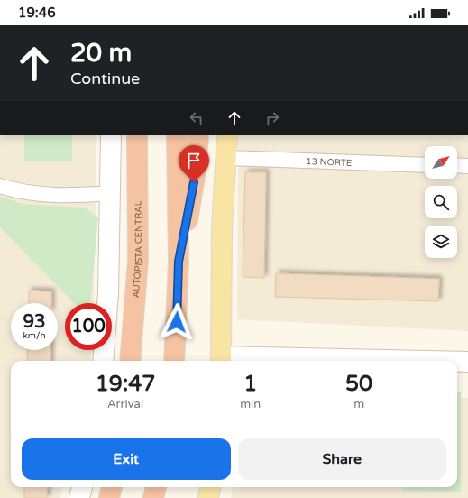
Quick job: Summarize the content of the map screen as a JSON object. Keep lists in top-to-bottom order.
{
  "streets": {
    "highway": ["AUTOPISTA CENTRAL"],
    "street": ["13 NORTE"]
  },
  "north": "top right",
  "page": {
    "status": "19:46",
    "turn": ["20 m", "Continue"],
    "speed": "93 km/h",
    "limit": "100",
    "eta": [
      "19:47",
      "Arrival",
      "1",
      "min",
      "50",
      "m"
    ],
    "buttons": ["Exit", "Share"]
  }
}
